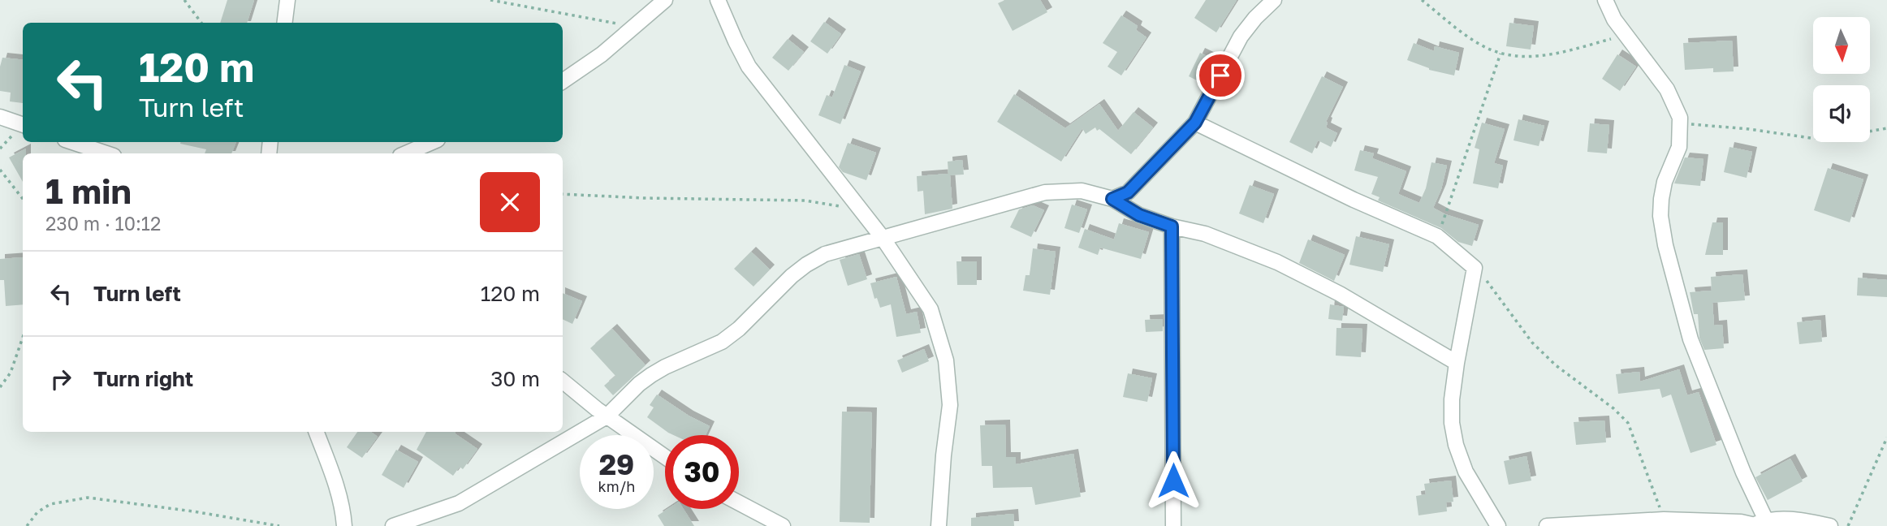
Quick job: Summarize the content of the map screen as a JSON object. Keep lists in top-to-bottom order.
{
  "north": "bottom",
  "page": {
    "turn": ["120 m", "Turn left"],
    "heading": ["1 min", "230 m · 10:12"],
    "list": [
      {
        "name": "Turn left",
        "value": "120 m"
      },
      {
        "name": "Turn right",
        "value": "30 m"
      }
    ],
    "speed": "29 km/h",
    "limit": "30"
  }
}
